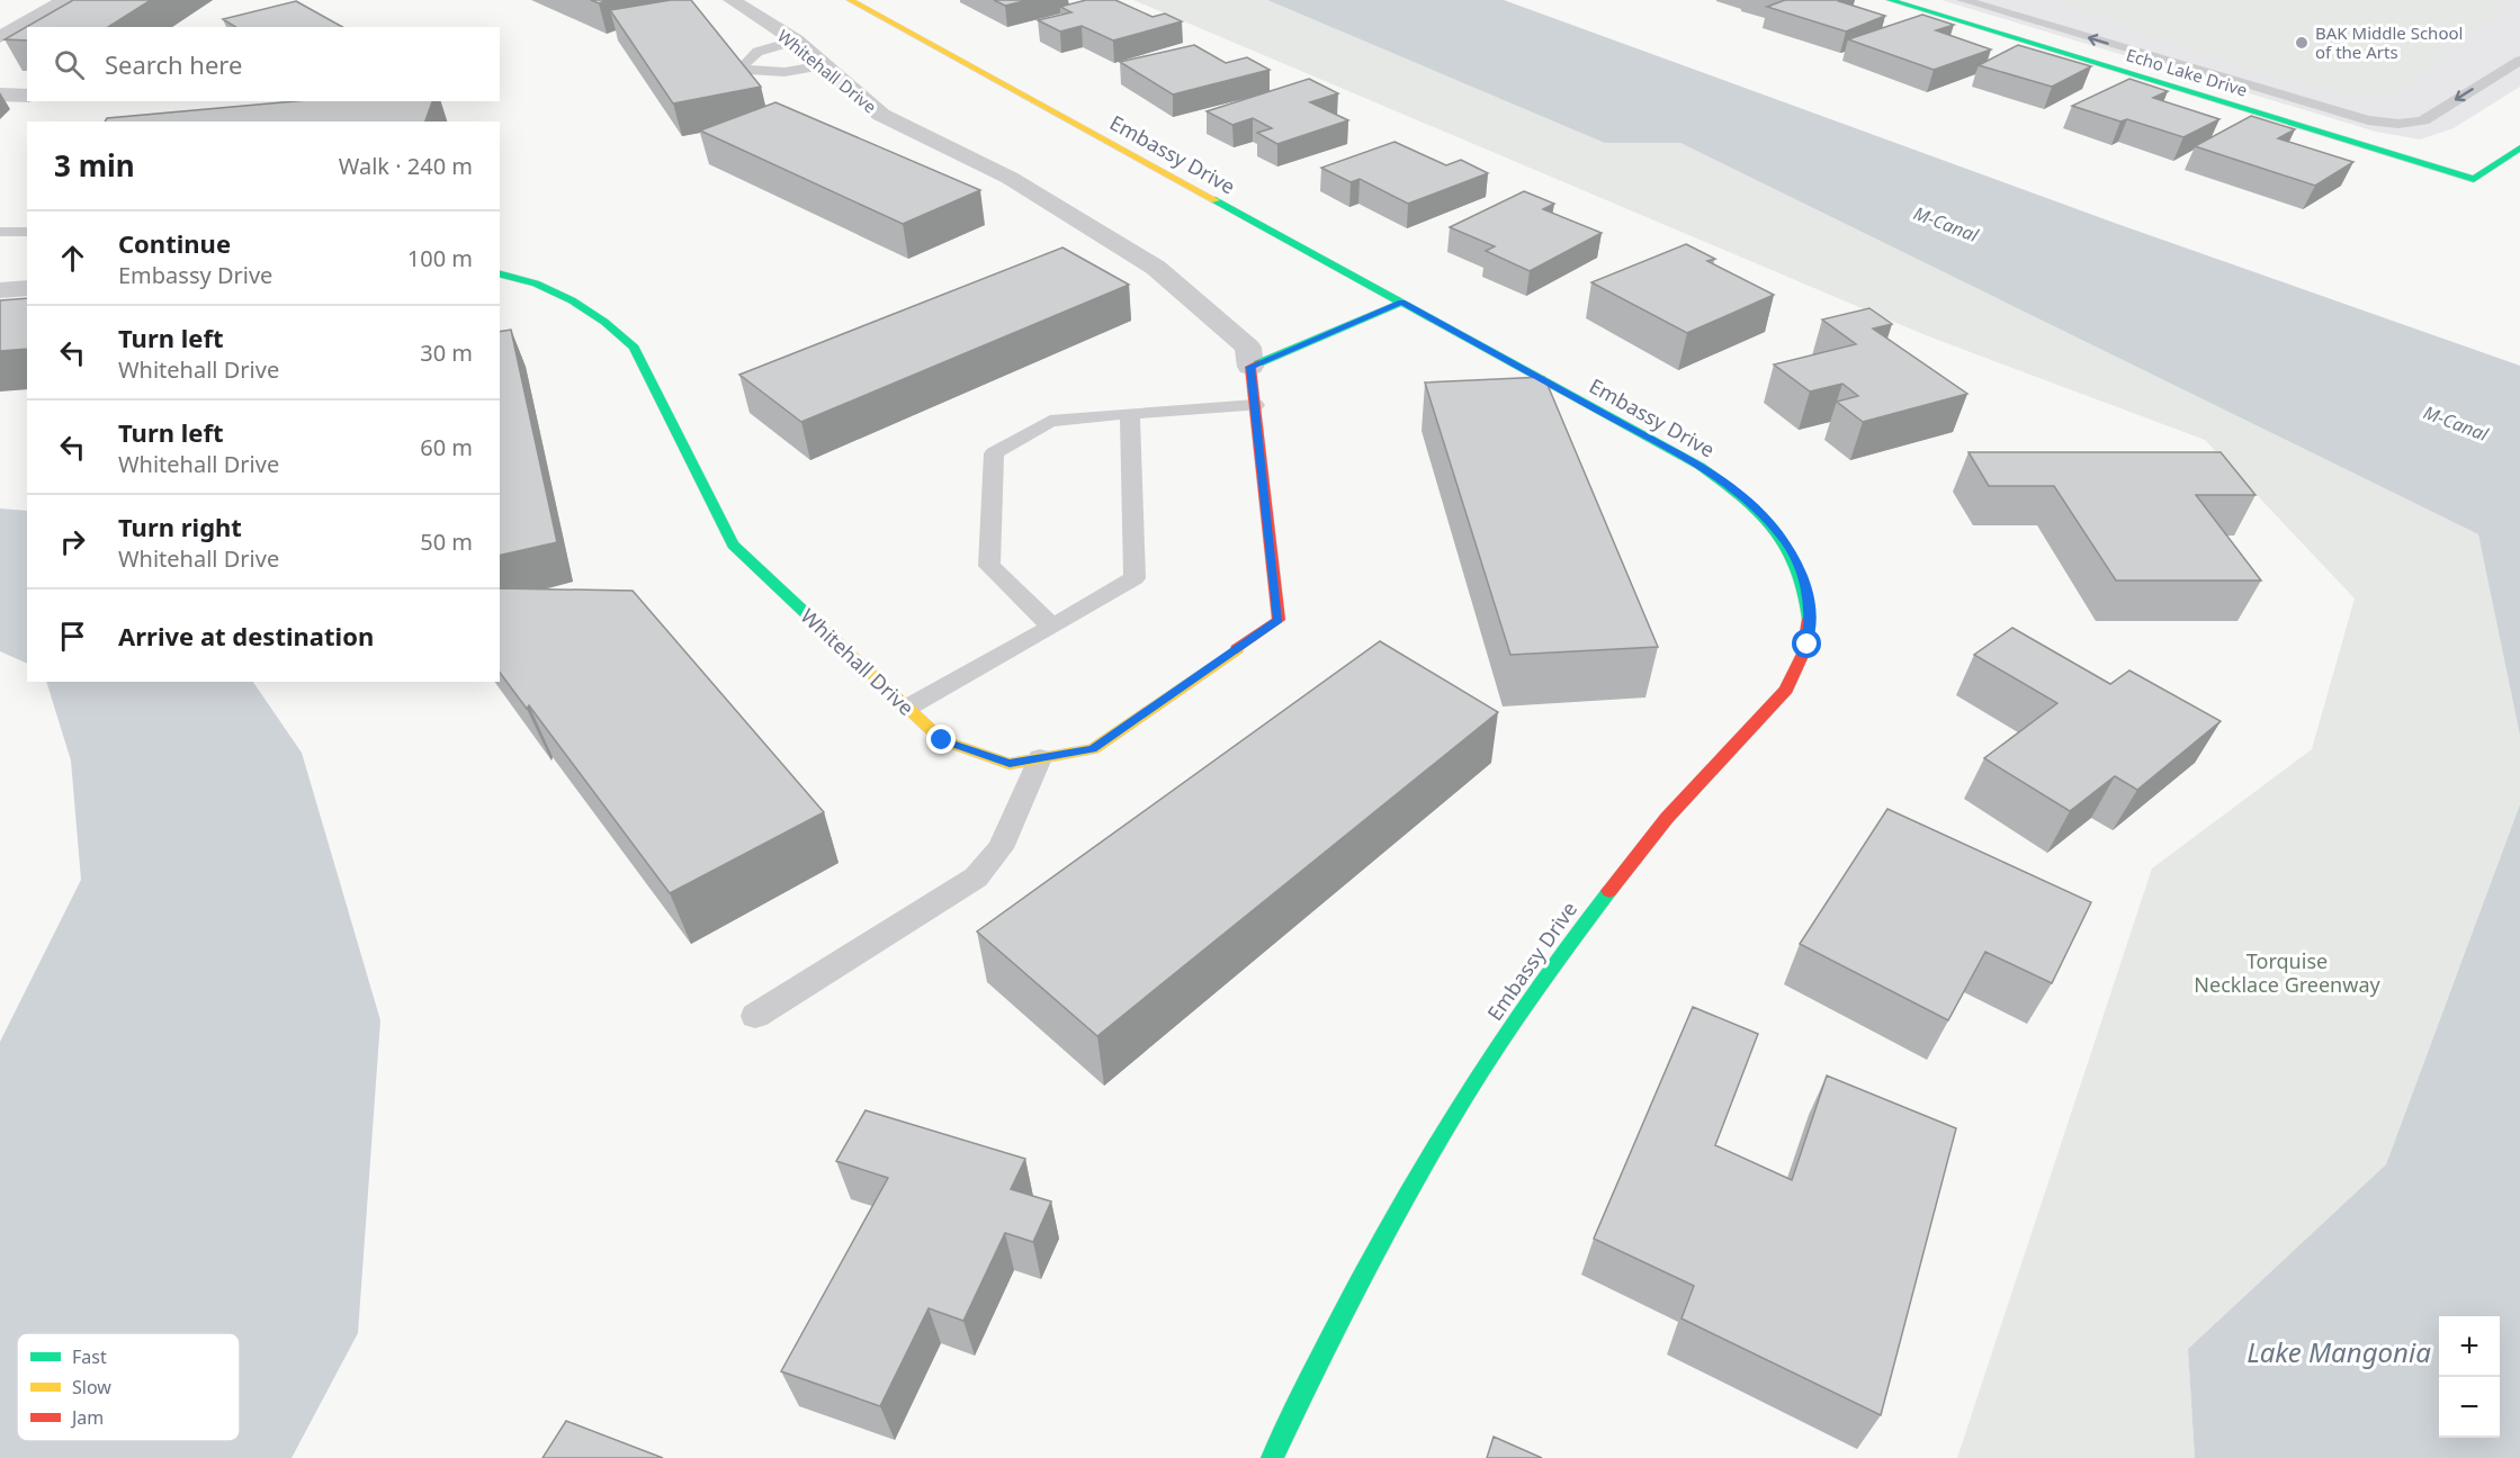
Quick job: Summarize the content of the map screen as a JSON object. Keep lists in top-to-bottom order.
{
  "streets": {
    "street": ["Whitehall Drive", "Echo Lake Drive", "Embassy Drive"]
  },
  "water": ["M-Canal", "Lake Mangonia"],
  "parks": ["Torquise Necklace Greenway"],
  "places": ["BAK Middle School of the Arts"],
  "legend": ["Fast", "Slow", "Jam"],
  "page": {
    "search": "Search here",
    "heading": ["3 min", "Walk · 240 m"],
    "list": [
      ["Continue", "Embassy Drive", "100 m"],
      ["Turn left", "Whitehall Drive", "30 m"],
      ["Turn left", "Whitehall Drive", "60 m"],
      ["Turn right", "Whitehall Drive", "50 m"],
      "Arrive at destination"
    ],
    "map_buttons": ["+", "−"]
  }
}
